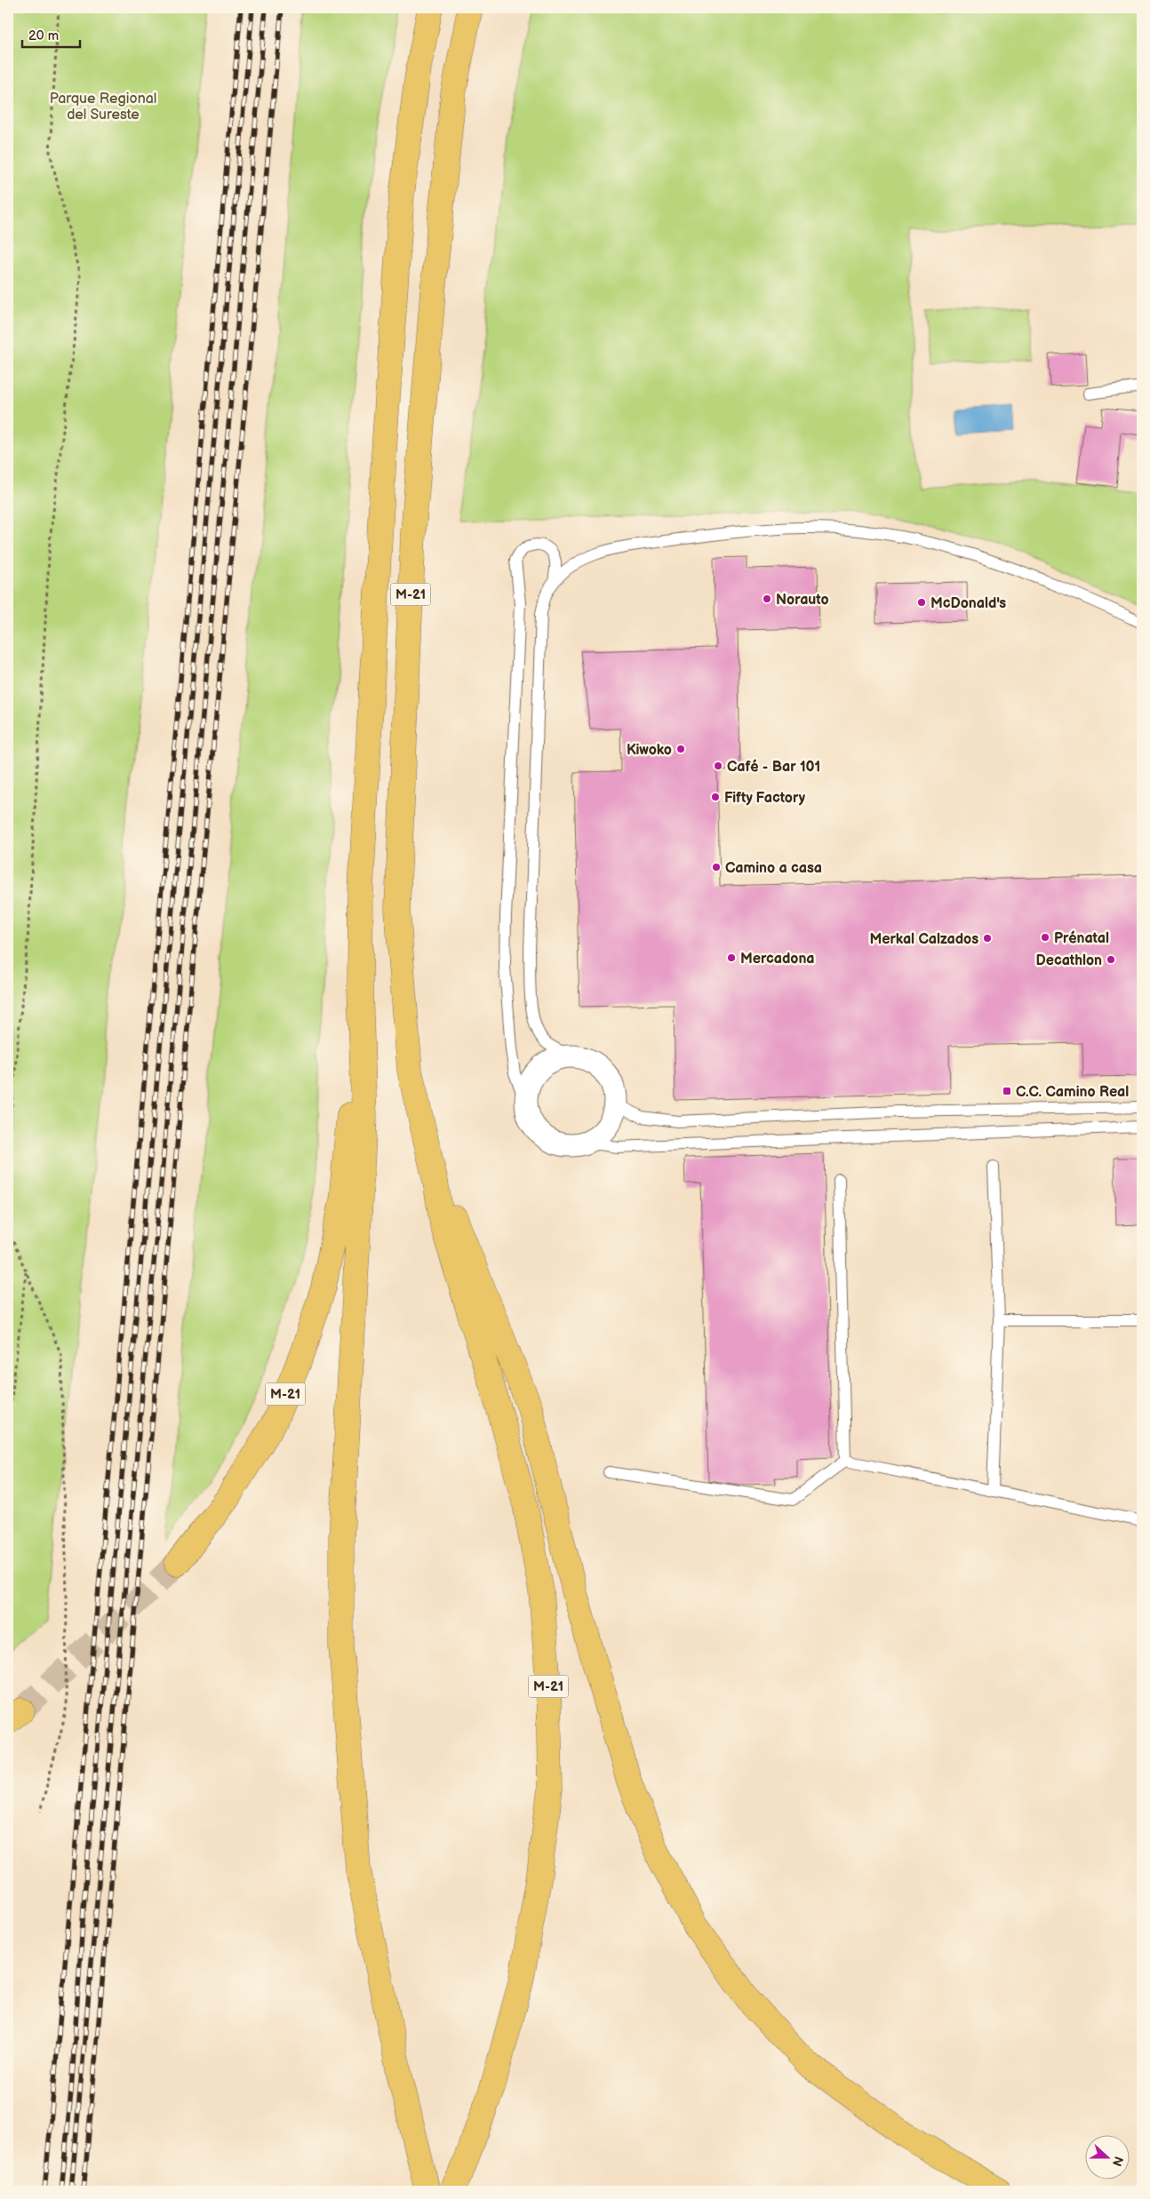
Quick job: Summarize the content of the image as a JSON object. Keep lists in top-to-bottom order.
{
  "streets": {
    "highway": ["M-21"]
  },
  "parks": ["Parque Regional del Sureste"],
  "places": {
    "other": [
      "Norauto",
      "McDonald's",
      "Kiwoko",
      "Café - Bar 101",
      "Fifty Factory",
      "Camino a casa",
      "Prénatal",
      "Merkal Calzados",
      "Mercadona",
      "Decathlon"
    ],
    "transit": ["C.C. Camino Real"]
  },
  "scale_bar": "20 m",
  "north": "right"
}
